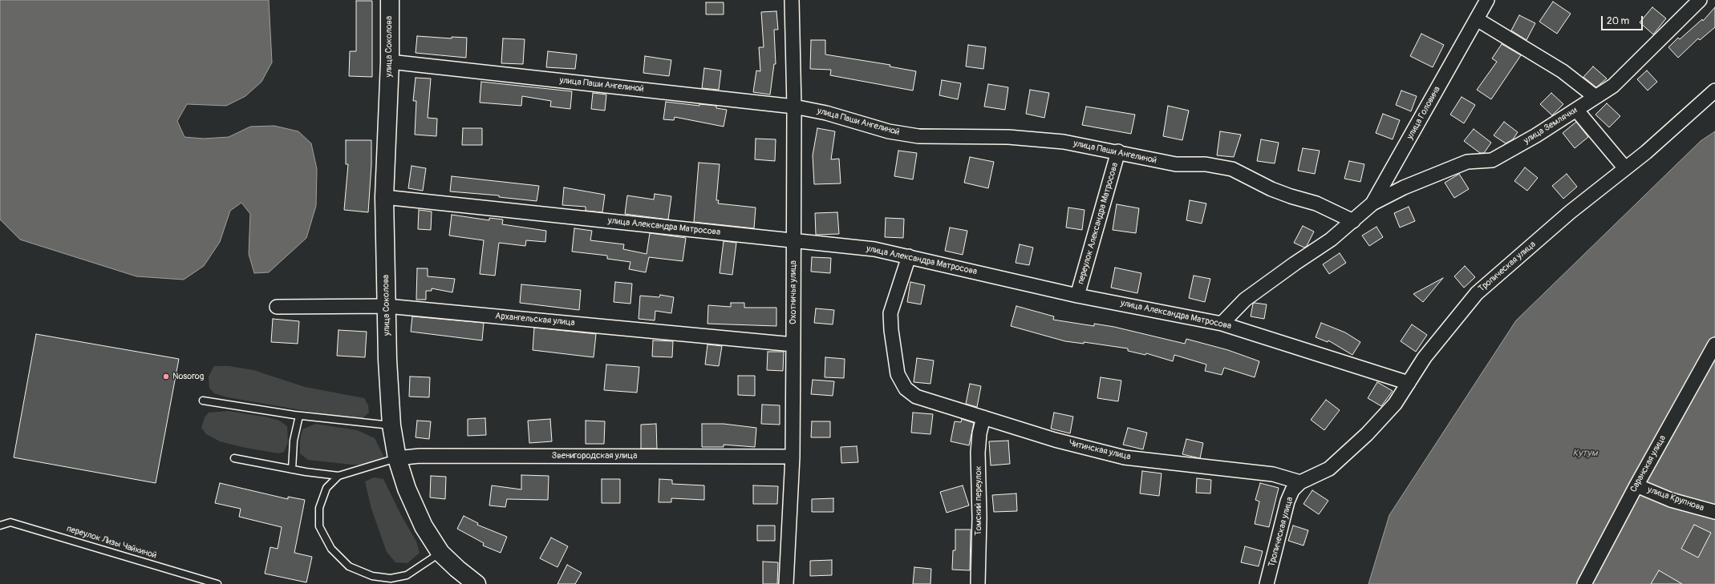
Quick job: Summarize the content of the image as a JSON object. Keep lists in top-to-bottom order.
{
  "streets": {
    "main road": ["улица Соколова"],
    "street": [
      "улица Паши Ангелиной",
      "улица Головина",
      "улица Землячки",
      "переулок Александра Матросова",
      "улица Александра Матросова",
      "Тропическая улица",
      "Охотничья улица",
      "Архангельская улица",
      "Читинская улица",
      "Звенигородская улица",
      "Саранская улица",
      "улица Крупнова",
      "Томский переулок"
    ],
    "lane": ["переулок Лизы Чайкиной"]
  },
  "crossings": [
    ["улица Соколова", "улица Паши Ангелиной"],
    ["улица Соколова", "улица Александра Матросова"],
    ["улица Соколова", "Архангельская улица"],
    ["улица Соколова", "Звенигородская улица"],
    ["улица Паши Ангелиной", "улица Головина"],
    ["улица Паши Ангелиной", "переулок Александра Матросова"],
    ["улица Паши Ангелиной", "Охотничья улица"],
    ["улица Головина", "улица Землячки"],
    ["улица Головина", "улица Александра Матросова"],
    ["переулок Александра Матросова", "улица Александра Матросова"],
    ["улица Александра Матросова", "Тропическая улица"],
    ["улица Александра Матросова", "Охотничья улица"],
    ["улица Александра Матросова", "Читинская улица"],
    ["Тропическая улица", "Читинская улица"],
    ["Охотничья улица", "Архангельская улица"],
    ["Охотничья улица", "Звенигородская улица"],
    ["Читинская улица", "Томский переулок"],
    ["Саранская улица", "улица Крупнова"]
  ],
  "water": ["Кутум"],
  "places": ["Nosorog"],
  "scale_bar": "20 m"
}
